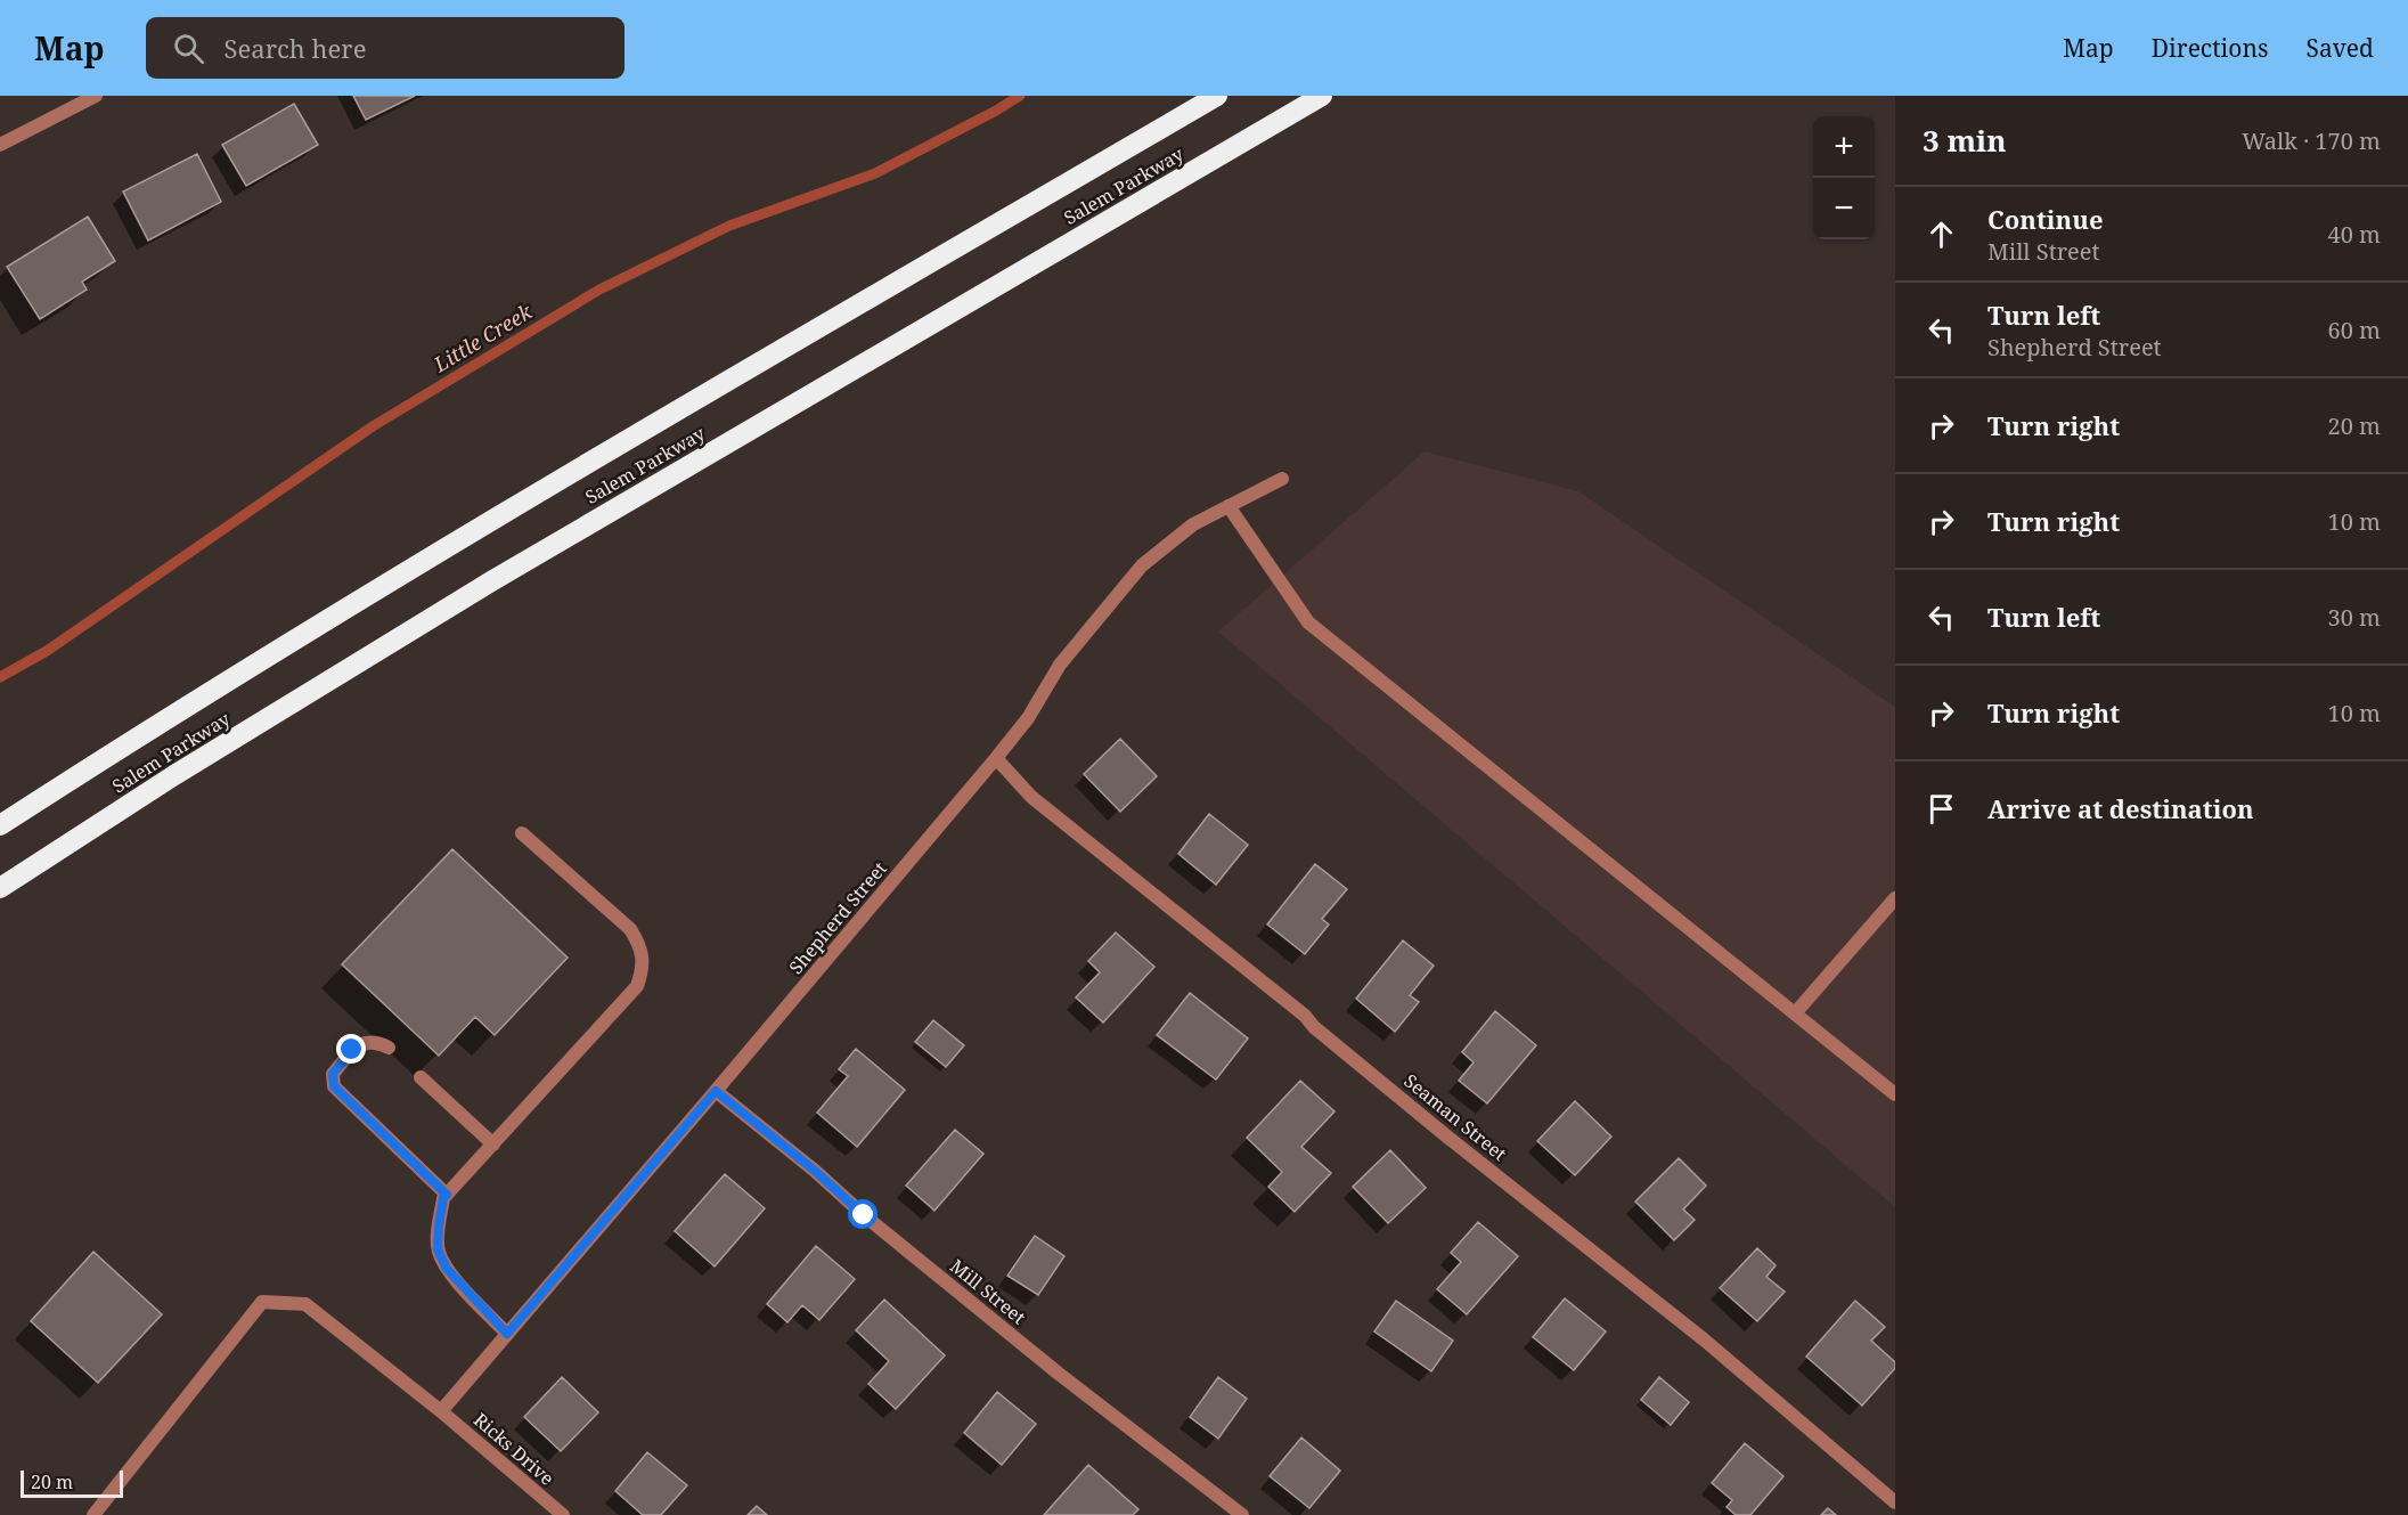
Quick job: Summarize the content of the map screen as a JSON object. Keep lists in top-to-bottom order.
{
  "streets": {
    "highway": ["Salem Parkway"],
    "street": [
      "Shepherd Street",
      "Seaman Street",
      "Mill Street",
      "Ricks Drive"
    ]
  },
  "crossings": [
    ["Shepherd Street", "Seaman Street"],
    ["Shepherd Street", "Mill Street"],
    ["Shepherd Street", "Ricks Drive"]
  ],
  "water": ["Little Creek"],
  "scale_bar": "20 m",
  "page": {
    "header": "Map",
    "search": "Search here",
    "nav": ["Map", "Directions", "Saved"],
    "heading": ["3 min", "Walk · 170 m"],
    "map_buttons": ["+", "−"],
    "list": [
      ["Continue", "Mill Street", "40 m"],
      ["Turn left", "Shepherd Street", "60 m"],
      ["Turn right", "20 m"],
      ["Turn right", "10 m"],
      ["Turn left", "30 m"],
      ["Turn right", "10 m"],
      "Arrive at destination"
    ],
    "scale": "20 m"
  }
}
